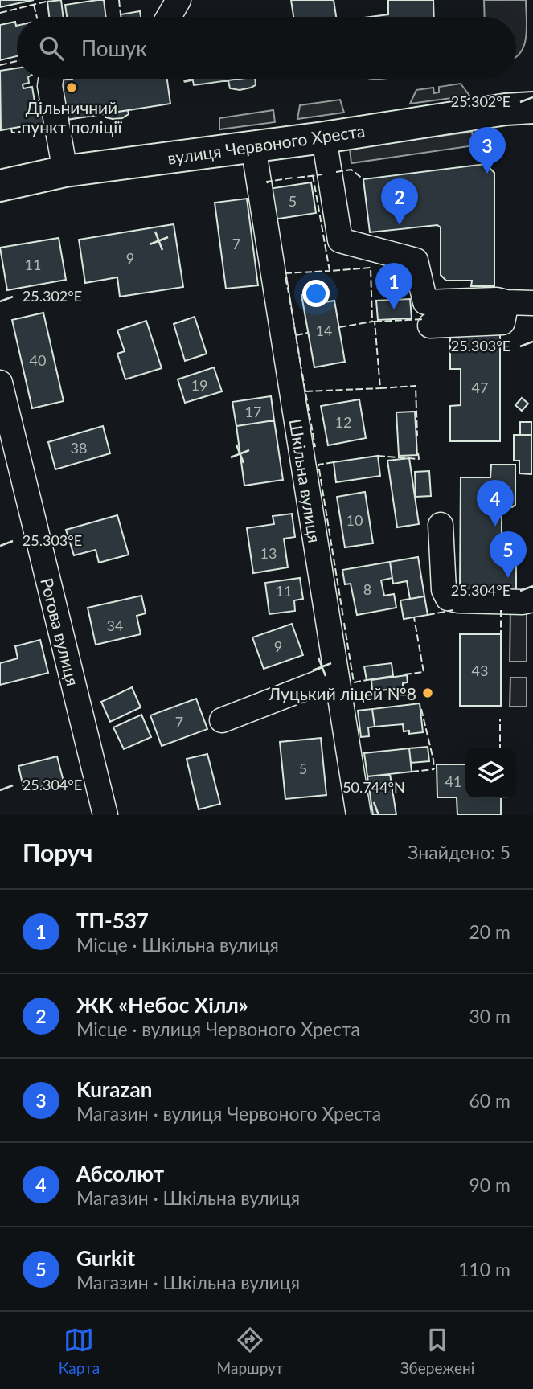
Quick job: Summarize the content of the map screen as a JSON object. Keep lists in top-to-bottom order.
{
  "streets": {
    "main road": ["вулиця Червоного Хреста"],
    "street": ["Шкільна вулиця", "Рогова вулиця"]
  },
  "crossings": [
    ["вулиця Червоного Хреста", "Шкільна вулиця"]
  ],
  "places": ["Дільничний пункт поліції", "Луцький ліцей №8"],
  "house_numbers": [
    "5",
    "7",
    "9",
    "11",
    "14",
    "40",
    "19",
    "47",
    "17",
    "12",
    "38",
    "10",
    "13",
    "8",
    "11",
    "34",
    "9",
    "43",
    "7",
    "5",
    "41"
  ],
  "page": {
    "search": "Пошук",
    "pins": [
      "3",
      "2",
      "1",
      "4",
      "5"
    ],
    "heading": ["Поруч", "Знайдено: 5"],
    "list": [
      {
        "mark": "1",
        "name": "ТП-537",
        "note": "Місце · Шкільна вулиця",
        "value": "20 m"
      },
      {
        "mark": "2",
        "name": "ЖК «Небос Хілл»",
        "note": "Місце · вулиця Червоного Хреста",
        "value": "30 m"
      },
      {
        "mark": "3",
        "name": "Kurazan",
        "note": "Магазин · вулиця Червоного Хреста",
        "value": "60 m"
      },
      {
        "mark": "4",
        "name": "Абсолют",
        "note": "Магазин · Шкільна вулиця",
        "value": "90 m"
      },
      {
        "mark": "5",
        "name": "Gurkit",
        "note": "Магазин · Шкільна вулиця",
        "value": "110 m"
      }
    ],
    "nav": ["Карта", "Маршрут", "Збережені"]
  },
  "coordinates": [
    "25.302°E",
    "25.303°E",
    "25.304°E",
    "50.744°N"
  ]
}
